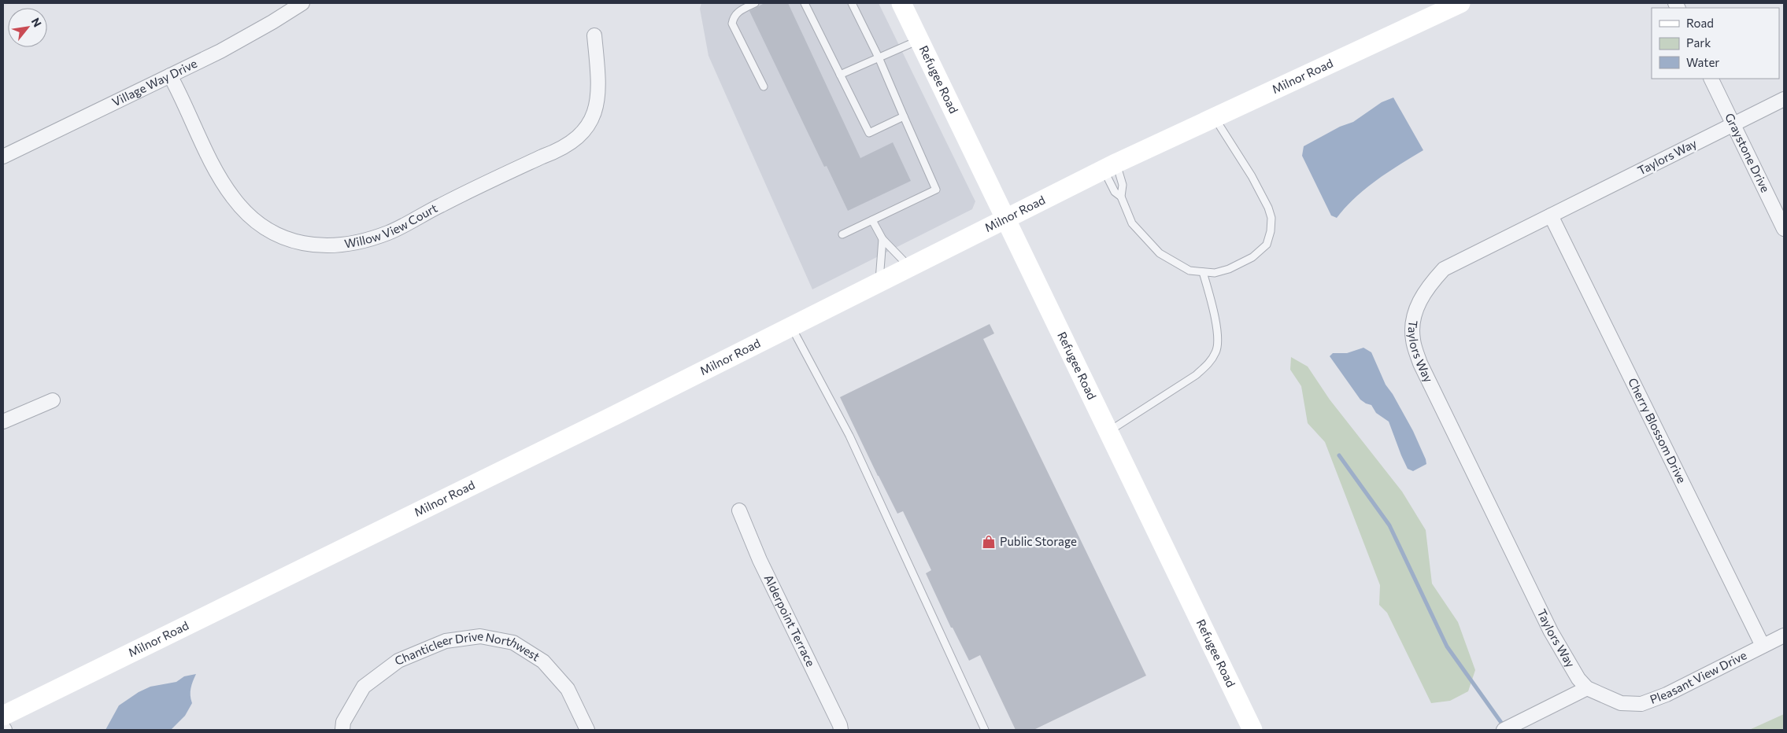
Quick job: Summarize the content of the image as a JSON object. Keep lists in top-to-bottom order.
{
  "streets": {
    "main road": ["Milnor Road", "Refugee Road"],
    "street": [
      "Village Way Drive",
      "Graystone Drive",
      "Taylors Way",
      "Willow View Court",
      "Cherry Blossom Drive",
      "Alderpoint Terrace",
      "Chanticleer Drive Northwest",
      "Pleasant View Drive"
    ]
  },
  "crossings": [
    ["Milnor Road", "Refugee Road"],
    ["Village Way Drive", "Willow View Court"],
    ["Graystone Drive", "Taylors Way"],
    ["Taylors Way", "Cherry Blossom Drive"],
    ["Taylors Way", "Pleasant View Drive"],
    ["Cherry Blossom Drive", "Pleasant View Drive"]
  ],
  "places": {
    "shop": ["Public Storage"]
  },
  "legend": ["Road", "Park", "Water"],
  "north": "top right"
}
